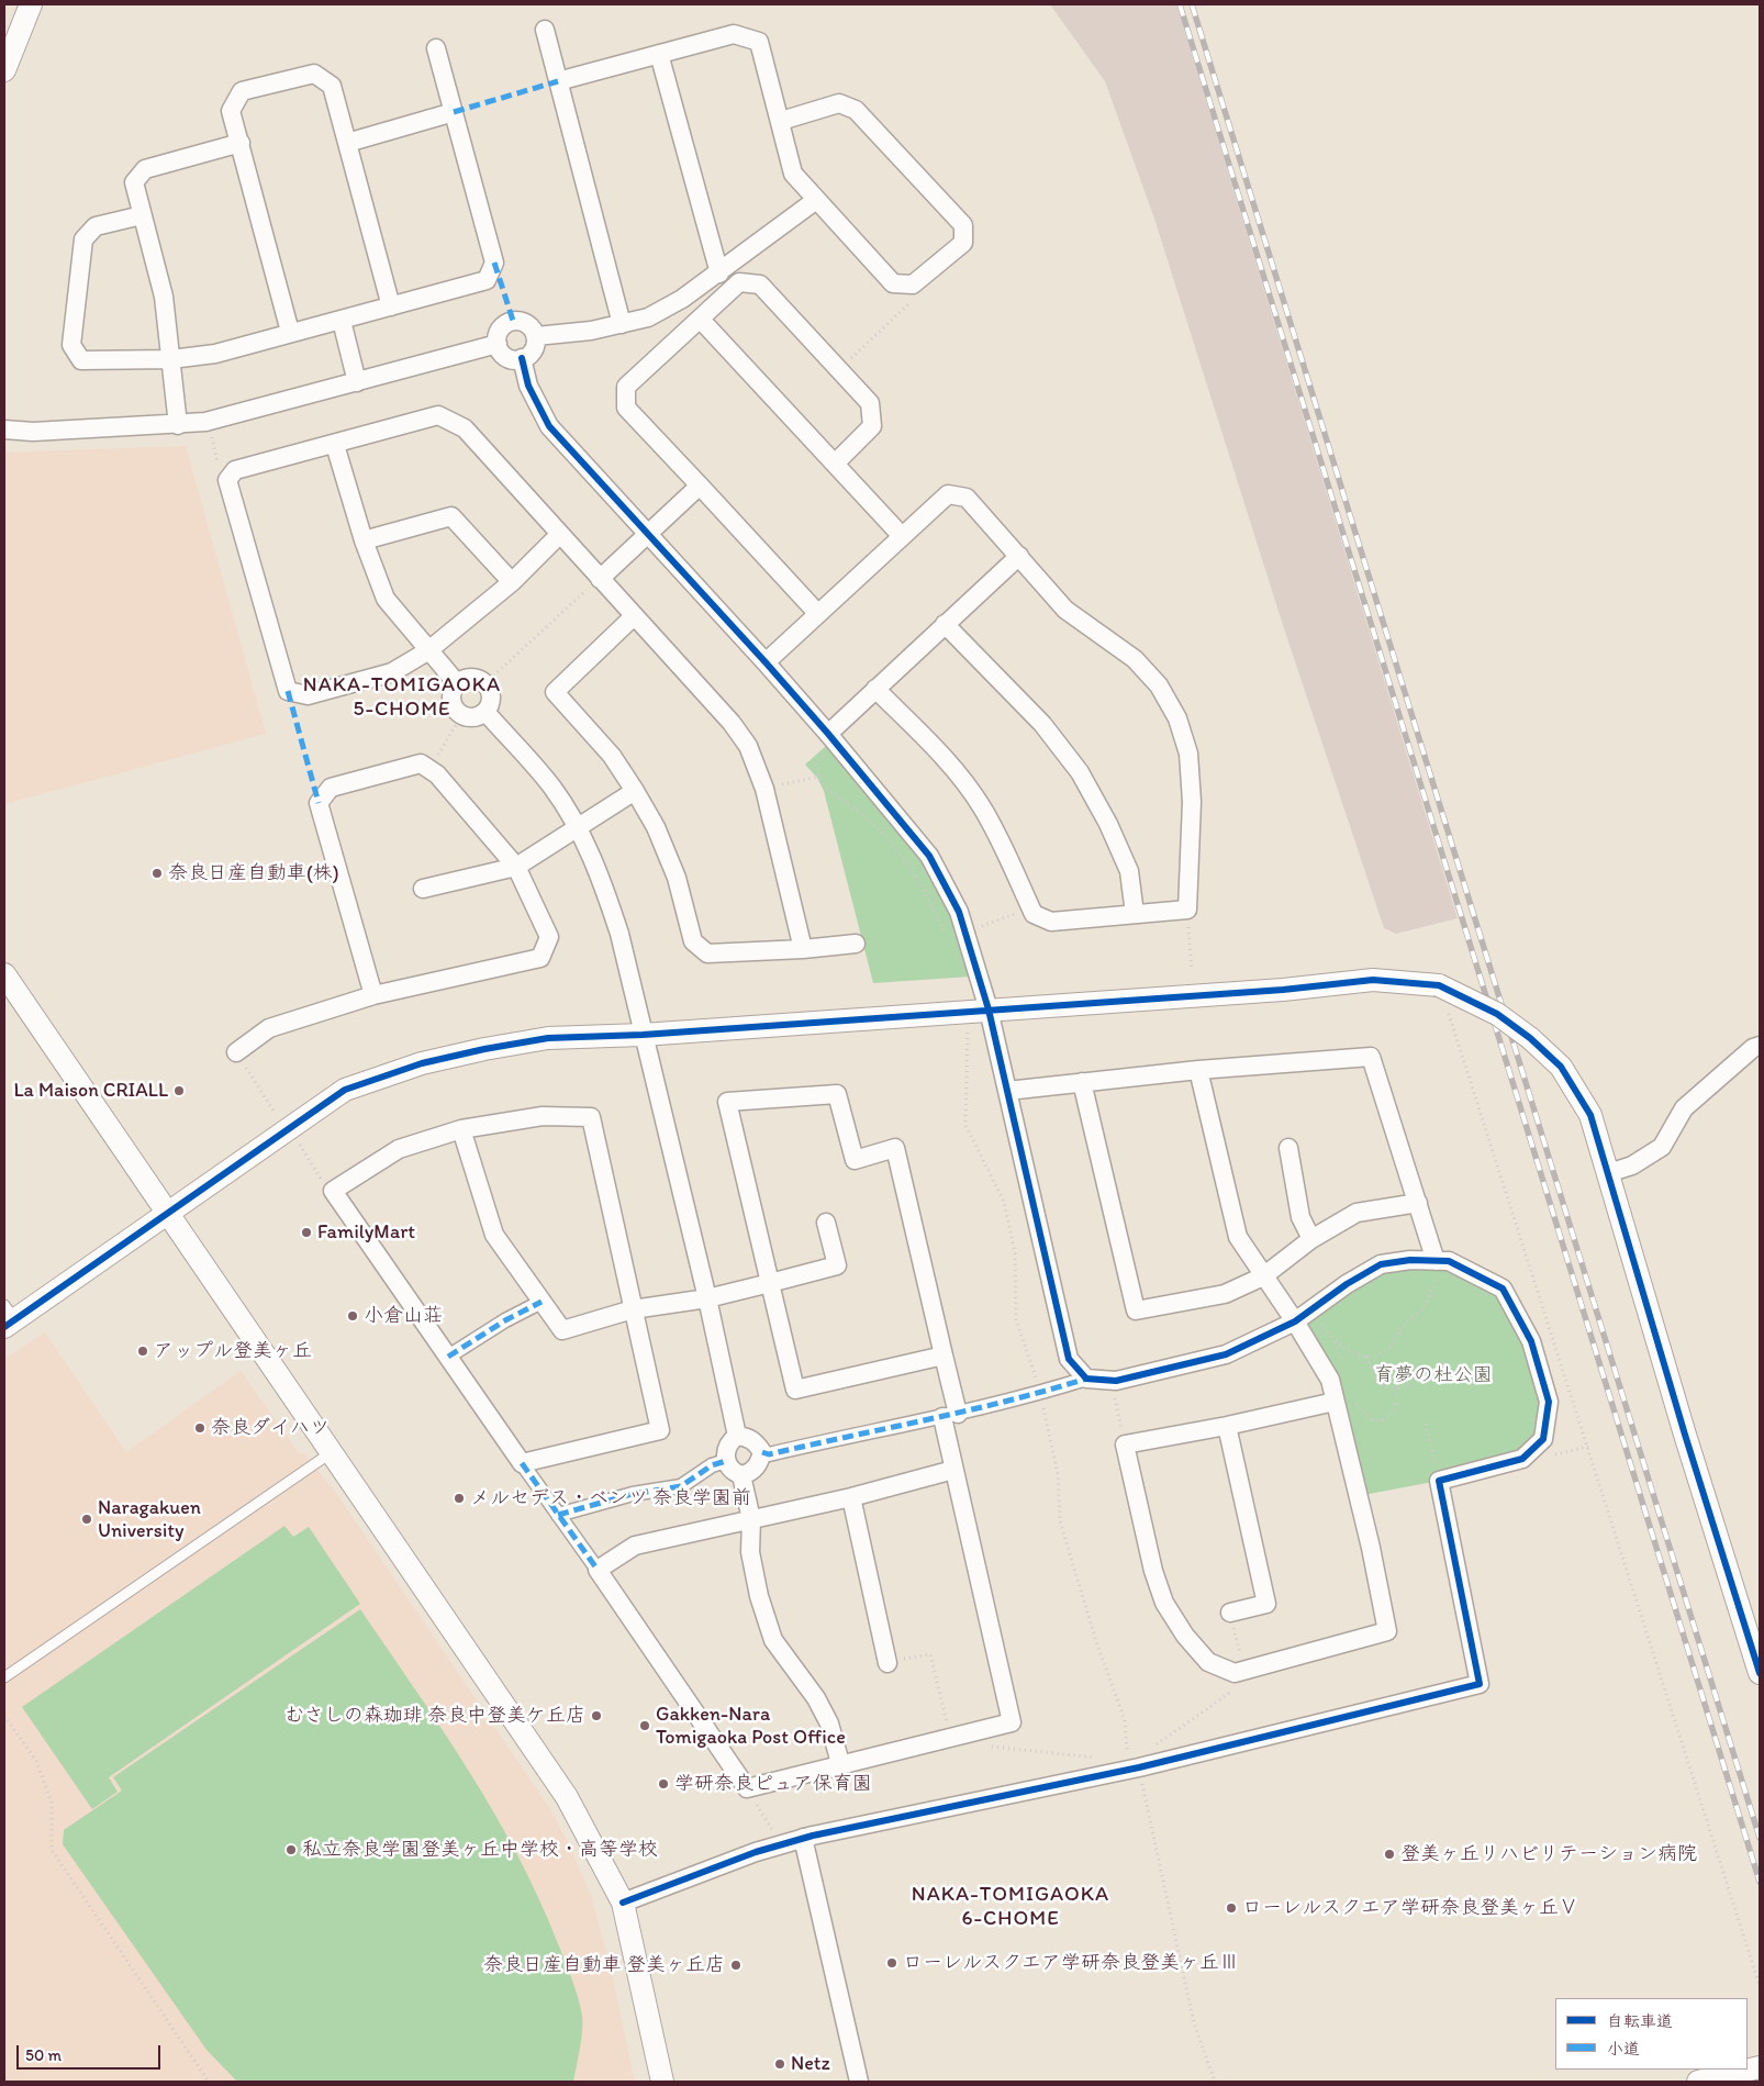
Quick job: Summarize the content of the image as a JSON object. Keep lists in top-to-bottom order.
{
  "districts": ["NAKA-TOMIGAOKA 5-CHOME", "NAKA-TOMIGAOKA 6-CHOME"],
  "parks": ["育夢の杜公園"],
  "places": [
    "奈良日産自動車(株)",
    "La Maison CRIALL",
    "FamilyMart",
    "小倉山荘",
    "アップル登美ヶ丘",
    "奈良ダイハツ",
    "メルセデス・ベンツ 奈良学園前",
    "Naragakuen University",
    "むさしの森珈琲 奈良中登美ケ丘店",
    "Gakken-Nara Tomigaoka Post Office",
    "学研奈良ピュア保育園",
    "私立奈良学園登美ヶ丘中学校・高等学校",
    "登美ヶ丘リハビリテーション病院",
    "ローレルスクエア学研奈良登美ヶ丘Ⅴ",
    "ローレルスクエア学研奈良登美ヶ丘Ⅲ",
    "奈良日産自動車 登美ヶ丘店",
    "Netz"
  ],
  "legend": ["自転車道", "小道"],
  "scale_bar": "50 m"
}
